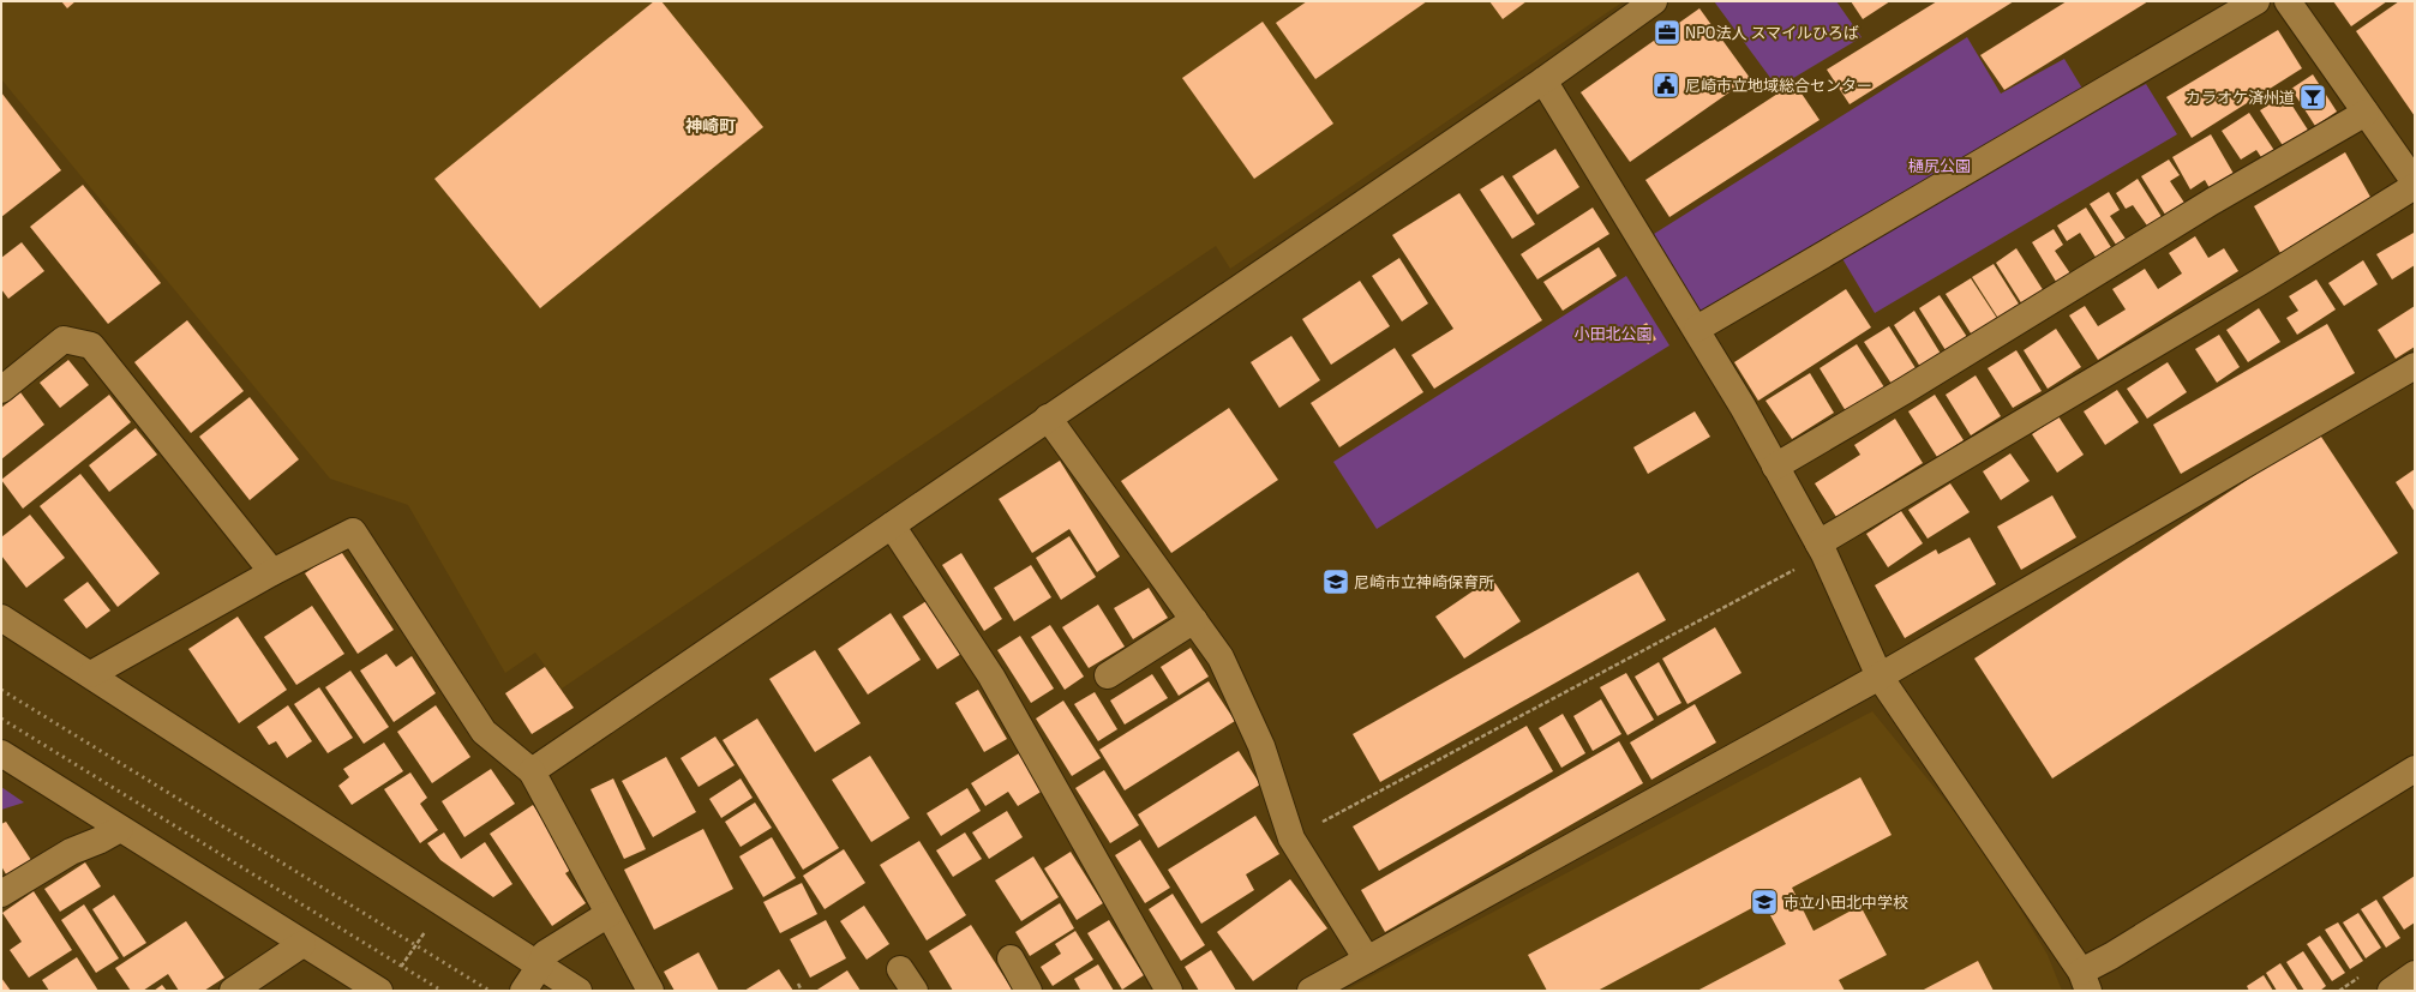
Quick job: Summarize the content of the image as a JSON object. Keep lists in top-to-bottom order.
{
  "districts": ["神崎町"],
  "parks": ["樋尻公園", "小田北公園"],
  "places": {
    "office": ["NPO法人 スマイルひろば"],
    "public building": ["尼崎市立地域総合センター"],
    "bar": ["カラオケ済州道"],
    "school or university": ["尼崎市立神崎保育所", "市立小田北中学校"]
  }
}
